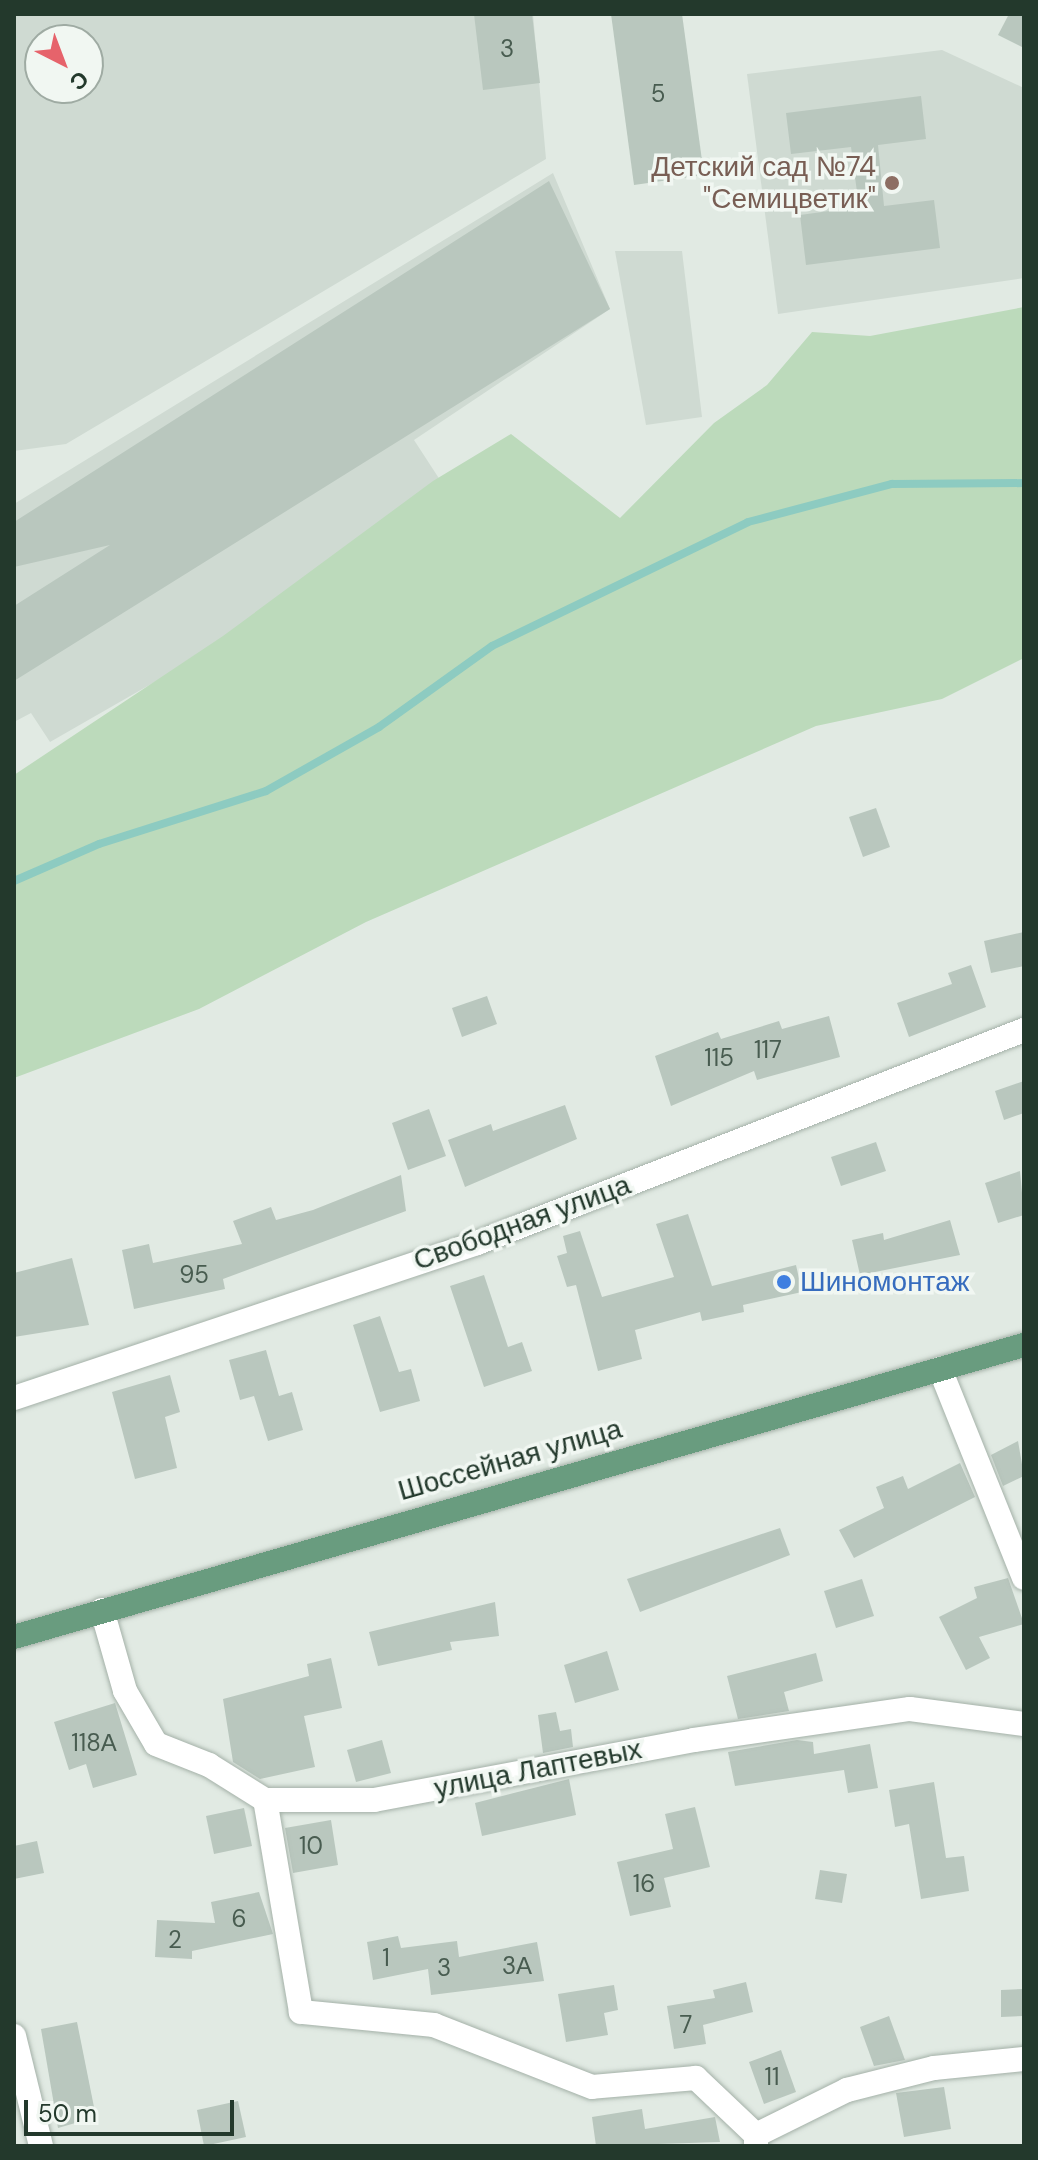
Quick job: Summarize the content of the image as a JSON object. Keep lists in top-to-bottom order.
{
  "streets": {
    "main road": ["Шоссейная улица"],
    "street": ["Свободная улица", "улица Лаптевых"]
  },
  "places": ["Детский сад №74 \"Семицветик\"", "Шиномонтаж"],
  "house_numbers": [
    "3",
    "5",
    "117",
    "115",
    "95",
    "118А",
    "10",
    "16",
    "6",
    "2",
    "1",
    "3А",
    "3",
    "7",
    "11"
  ],
  "scale_bar": "50 m",
  "north": "bottom right"
}
